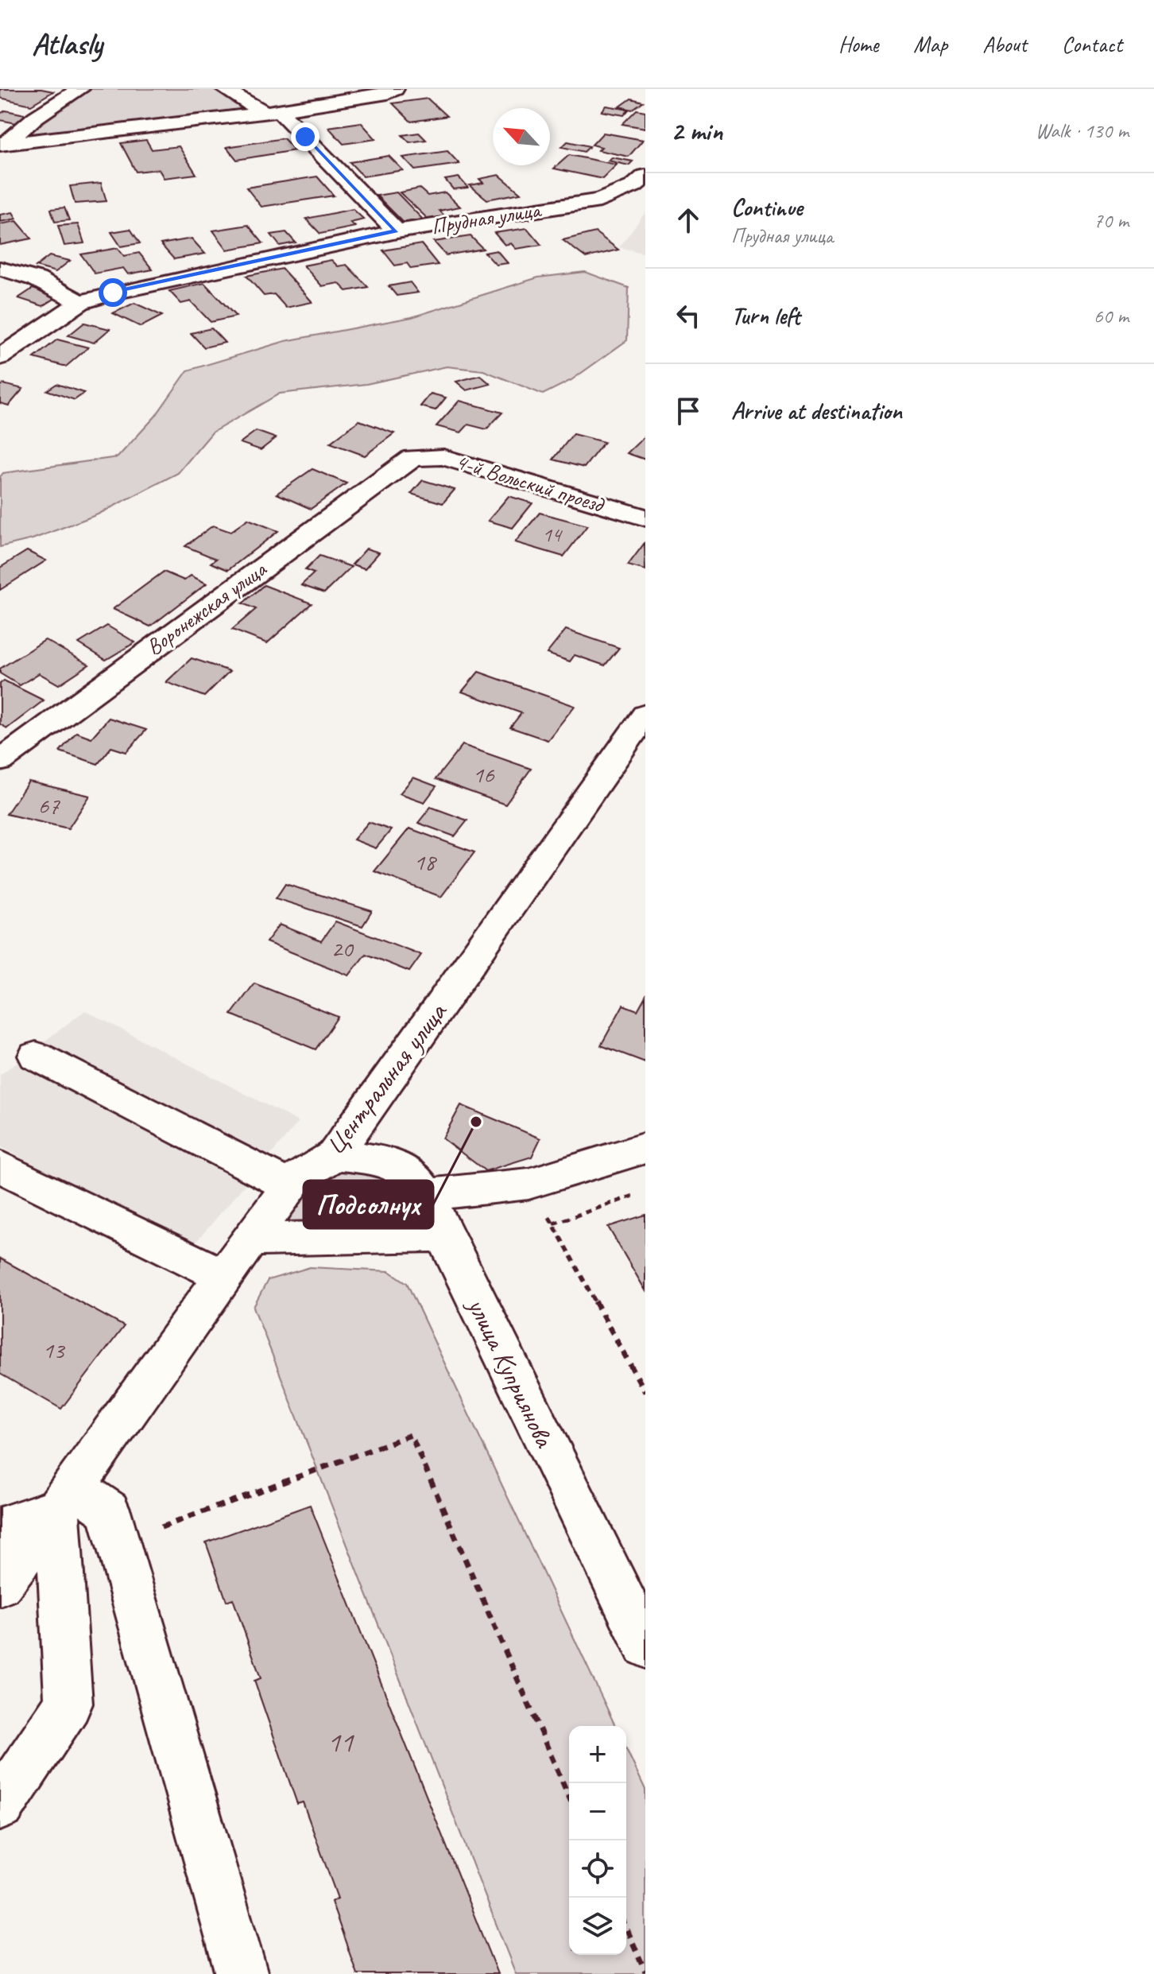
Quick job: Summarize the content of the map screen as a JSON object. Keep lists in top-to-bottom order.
{
  "streets": {
    "street": [
      "Прудная улица",
      "4-й Вольский проезд",
      "Воронежская улица",
      "Центральная улица",
      "улица Куприянова"
    ]
  },
  "crossings": [
    ["4-й Вольский проезд", "Воронежская улица"],
    ["Центральная улица", "улица Куприянова"]
  ],
  "places": ["Подсолнух"],
  "house_numbers": [
    "14",
    "16",
    "67",
    "18",
    "20",
    "13",
    "11"
  ],
  "north": "top left",
  "page": {
    "header": "Atlasly",
    "nav": [
      "Home",
      "Map",
      "About",
      "Contact"
    ],
    "heading": ["2 min", "Walk · 130 m"],
    "list": [
      ["Continue", "Прудная улица", "70 m"],
      ["Turn left", "60 m"],
      "Arrive at destination"
    ],
    "map_buttons": ["+", "−"]
  }
}
